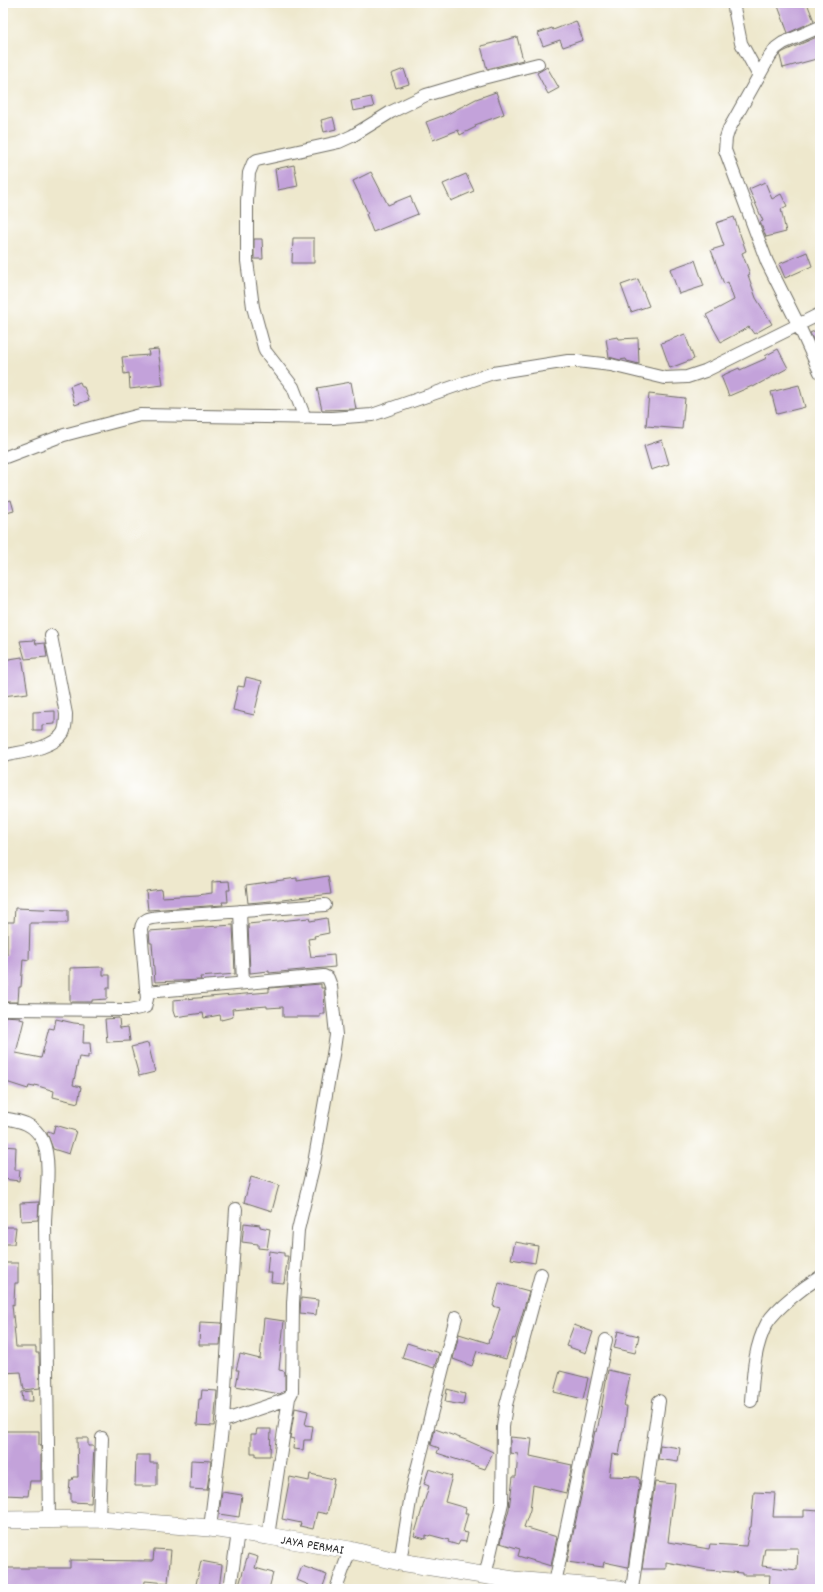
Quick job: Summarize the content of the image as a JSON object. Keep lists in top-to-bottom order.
{
  "streets": {
    "street": ["JAYA PERMAI"]
  }
}
